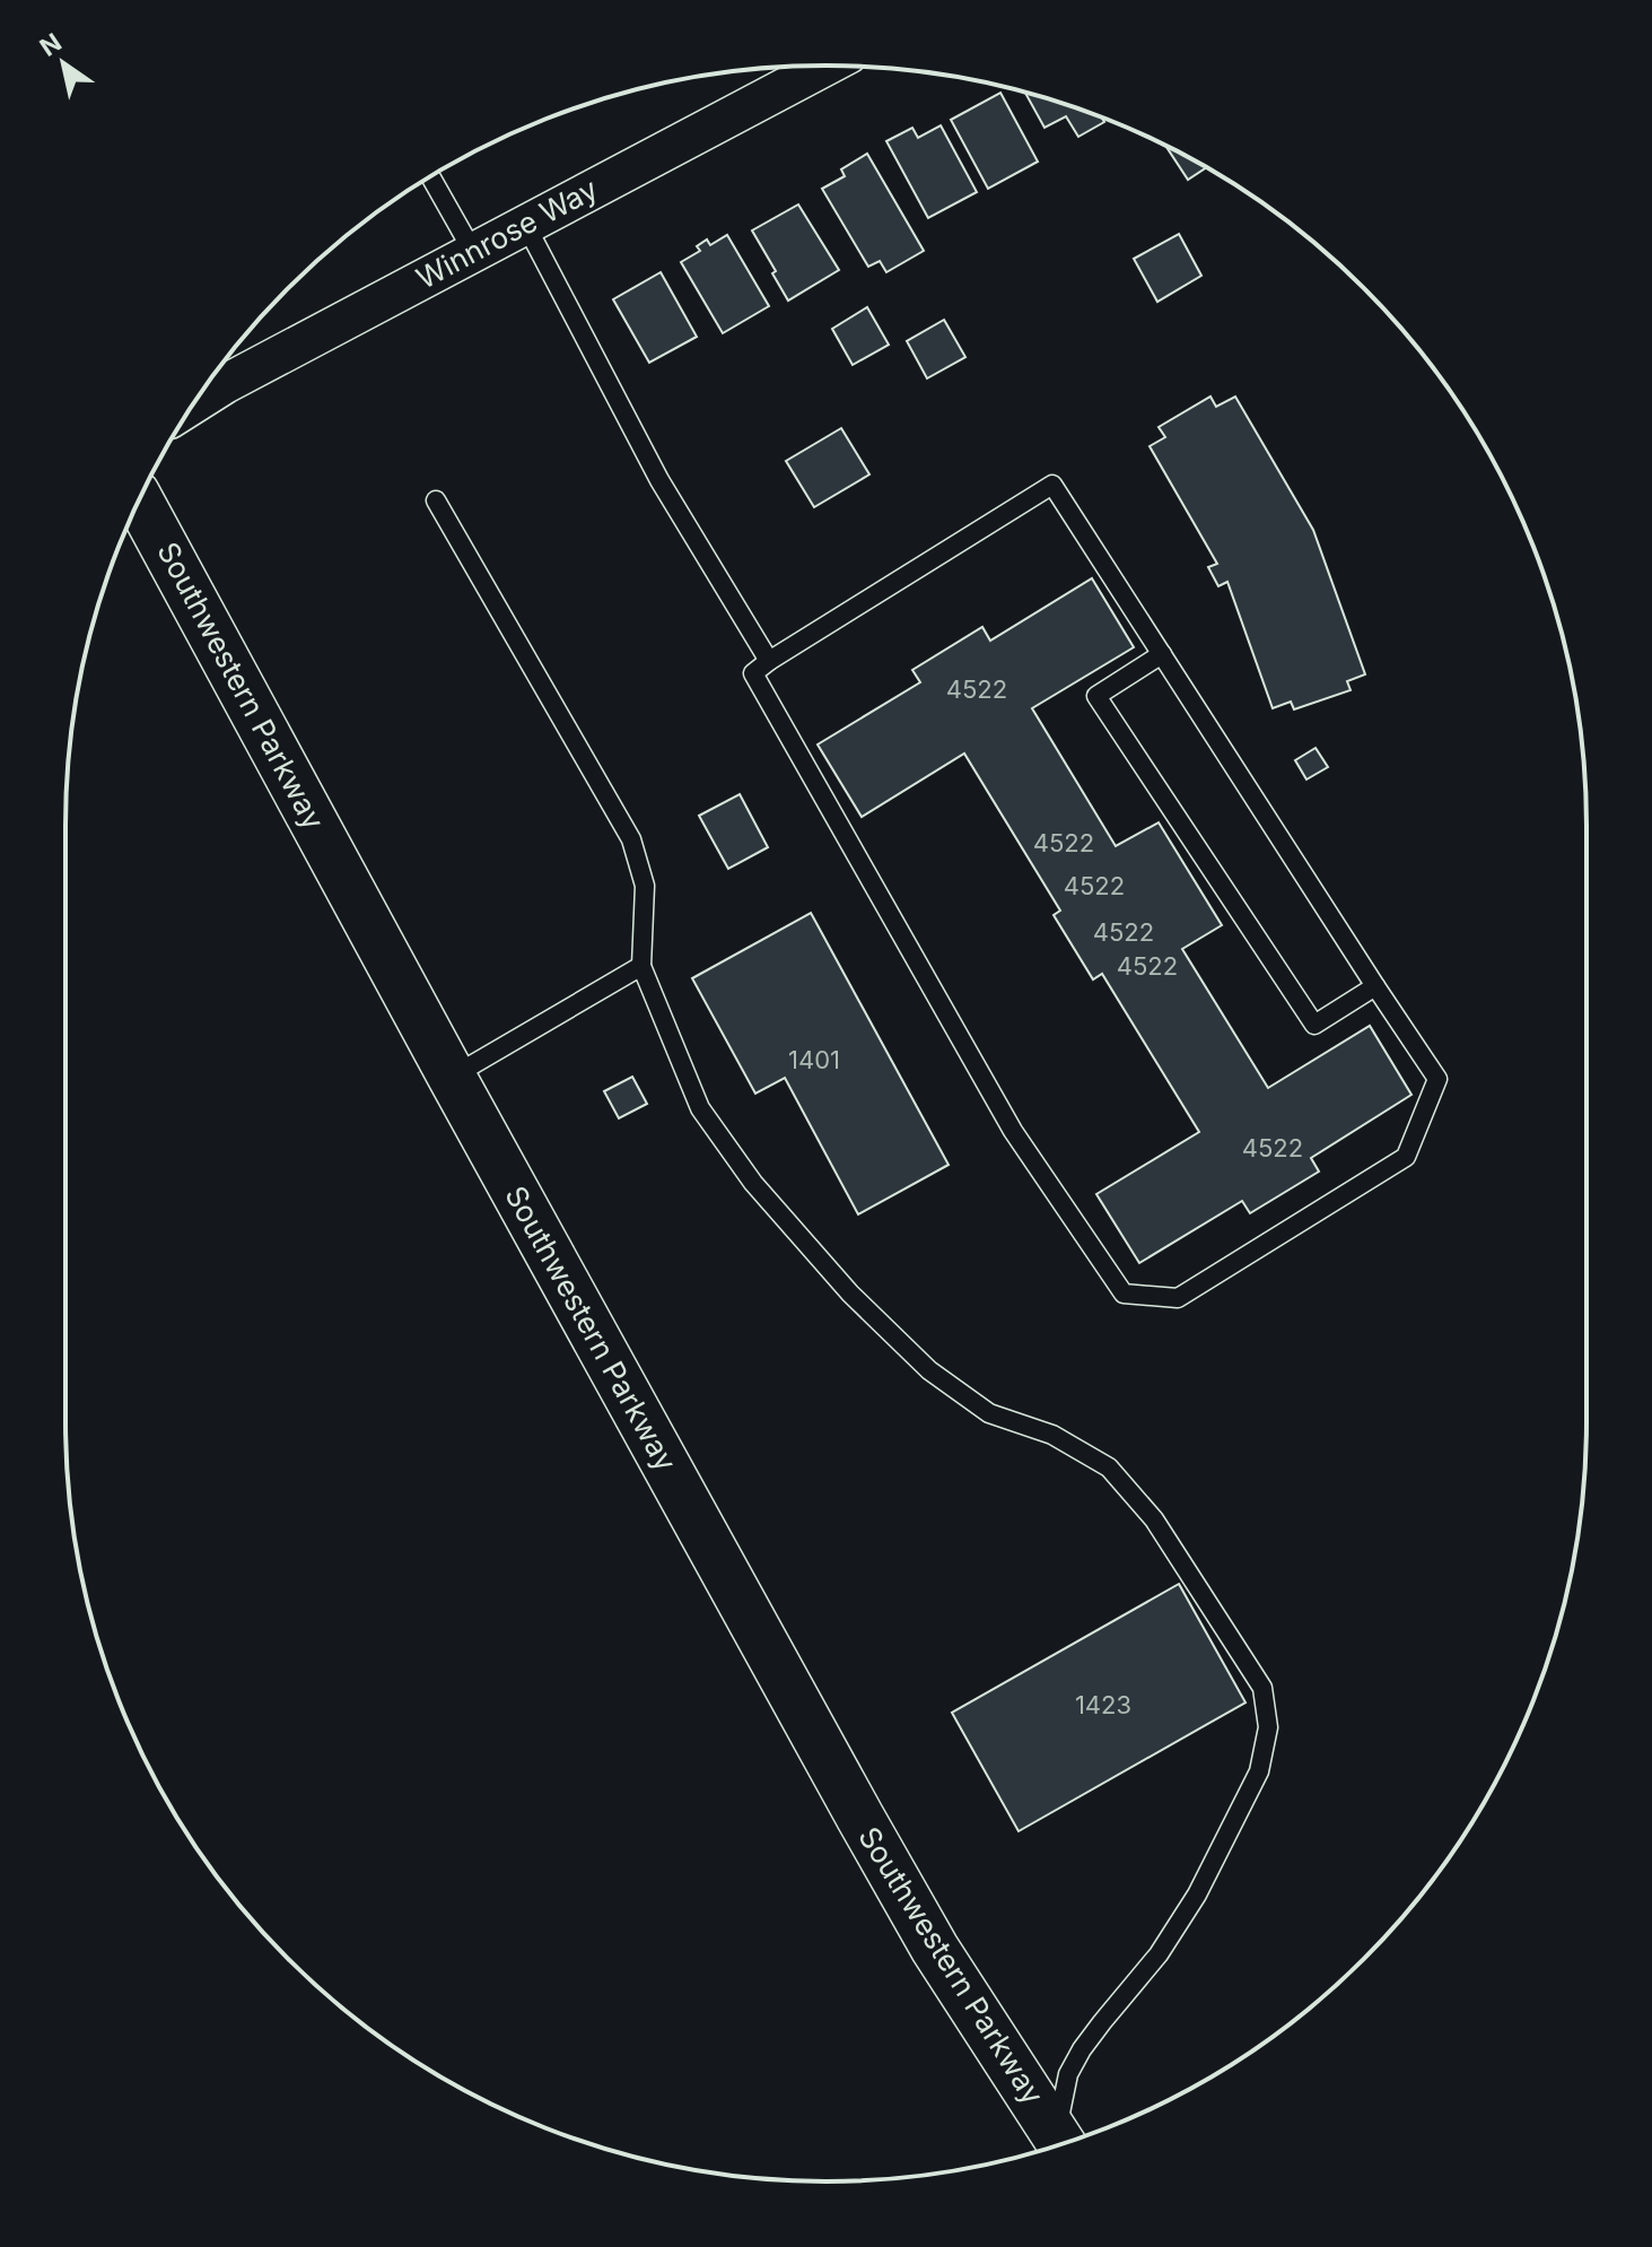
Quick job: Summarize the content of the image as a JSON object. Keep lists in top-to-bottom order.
{
  "streets": {
    "street": ["Winnrose Way", "Southwestern Parkway"]
  },
  "house_numbers": [
    "4522",
    "4522",
    "4522",
    "4522",
    "4522",
    "1401",
    "4522",
    "1423"
  ],
  "north": "top left"
}
